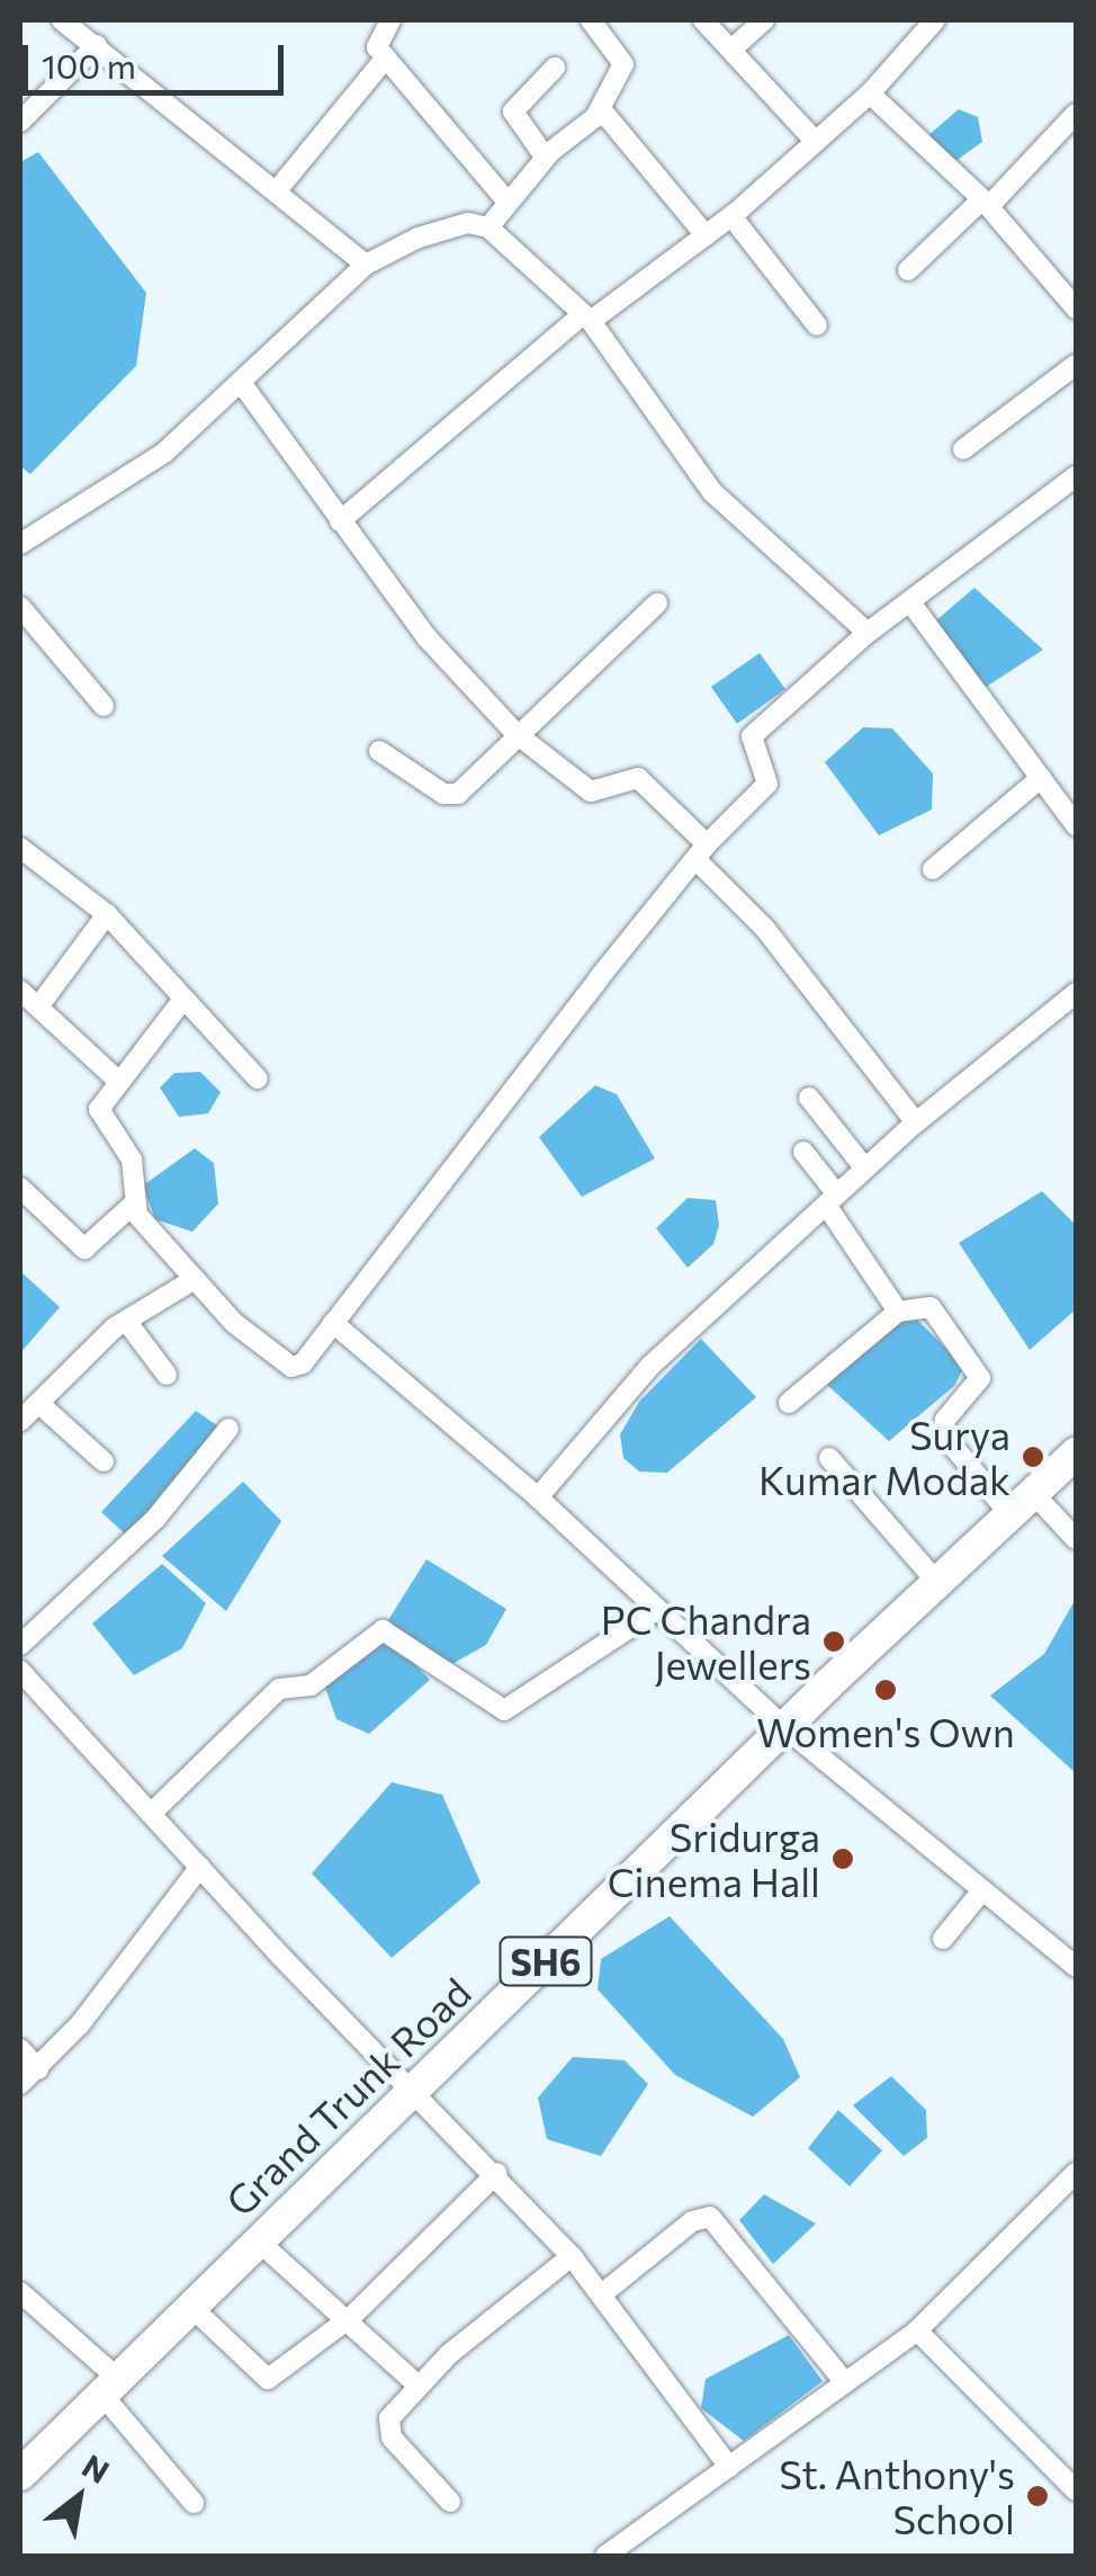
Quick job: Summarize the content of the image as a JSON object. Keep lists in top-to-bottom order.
{
  "streets": {
    "main road": ["SH6", "Grand Trunk Road"]
  },
  "places": [
    "Surya Kumar Modak",
    "PC Chandra Jewellers",
    "Women's Own",
    "Sridurga Cinema Hall",
    "St. Anthony's School"
  ],
  "scale_bar": "100 m",
  "north": "top right"
}
